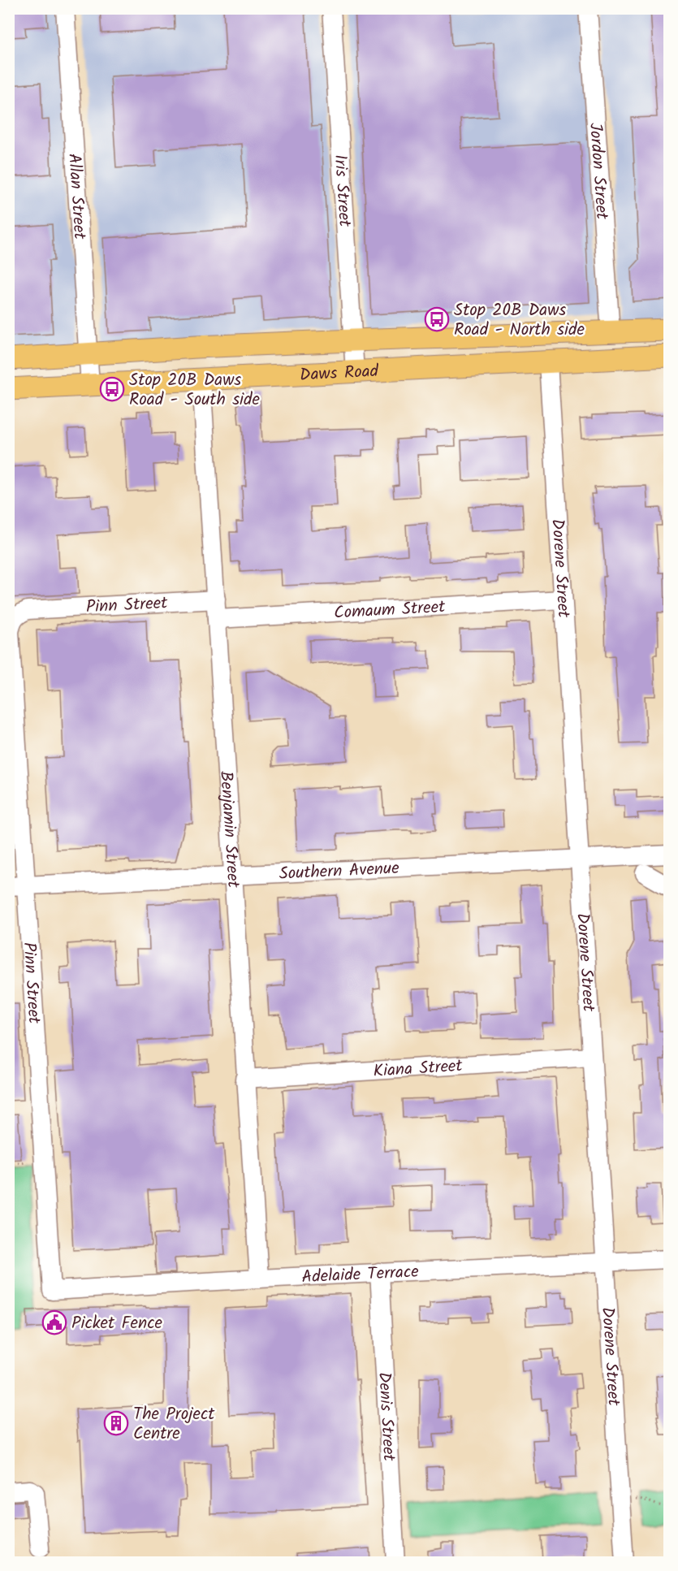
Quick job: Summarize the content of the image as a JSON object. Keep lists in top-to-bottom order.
{
  "streets": {
    "main road": ["Daws Road"],
    "street": [
      "Jordon Street",
      "Iris Street",
      "Allan Street",
      "Dorene Street",
      "Pinn Street",
      "Comaum Street",
      "Benjamin Street",
      "Southern Avenue",
      "Kiana Street",
      "Adelaide Terrace",
      "Denis Street"
    ]
  },
  "crossings": [
    ["Jordon Street", "Daws Road"],
    ["Iris Street", "Daws Road"],
    ["Allan Street", "Daws Road"],
    ["Daws Road", "Dorene Street"],
    ["Daws Road", "Benjamin Street"],
    ["Dorene Street", "Comaum Street"],
    ["Dorene Street", "Southern Avenue"],
    ["Dorene Street", "Kiana Street"],
    ["Dorene Street", "Adelaide Terrace"],
    ["Pinn Street", "Benjamin Street"],
    ["Pinn Street", "Southern Avenue"],
    ["Pinn Street", "Adelaide Terrace"],
    ["Comaum Street", "Benjamin Street"],
    ["Benjamin Street", "Southern Avenue"],
    ["Benjamin Street", "Kiana Street"],
    ["Benjamin Street", "Adelaide Terrace"],
    ["Adelaide Terrace", "Denis Street"]
  ],
  "places": {
    "bus stop": ["Stop 20B Daws Road - North side", "Stop 20B Daws Road - South side"],
    "public building": ["Picket Fence"],
    "building": ["The Project Centre"]
  }
}
